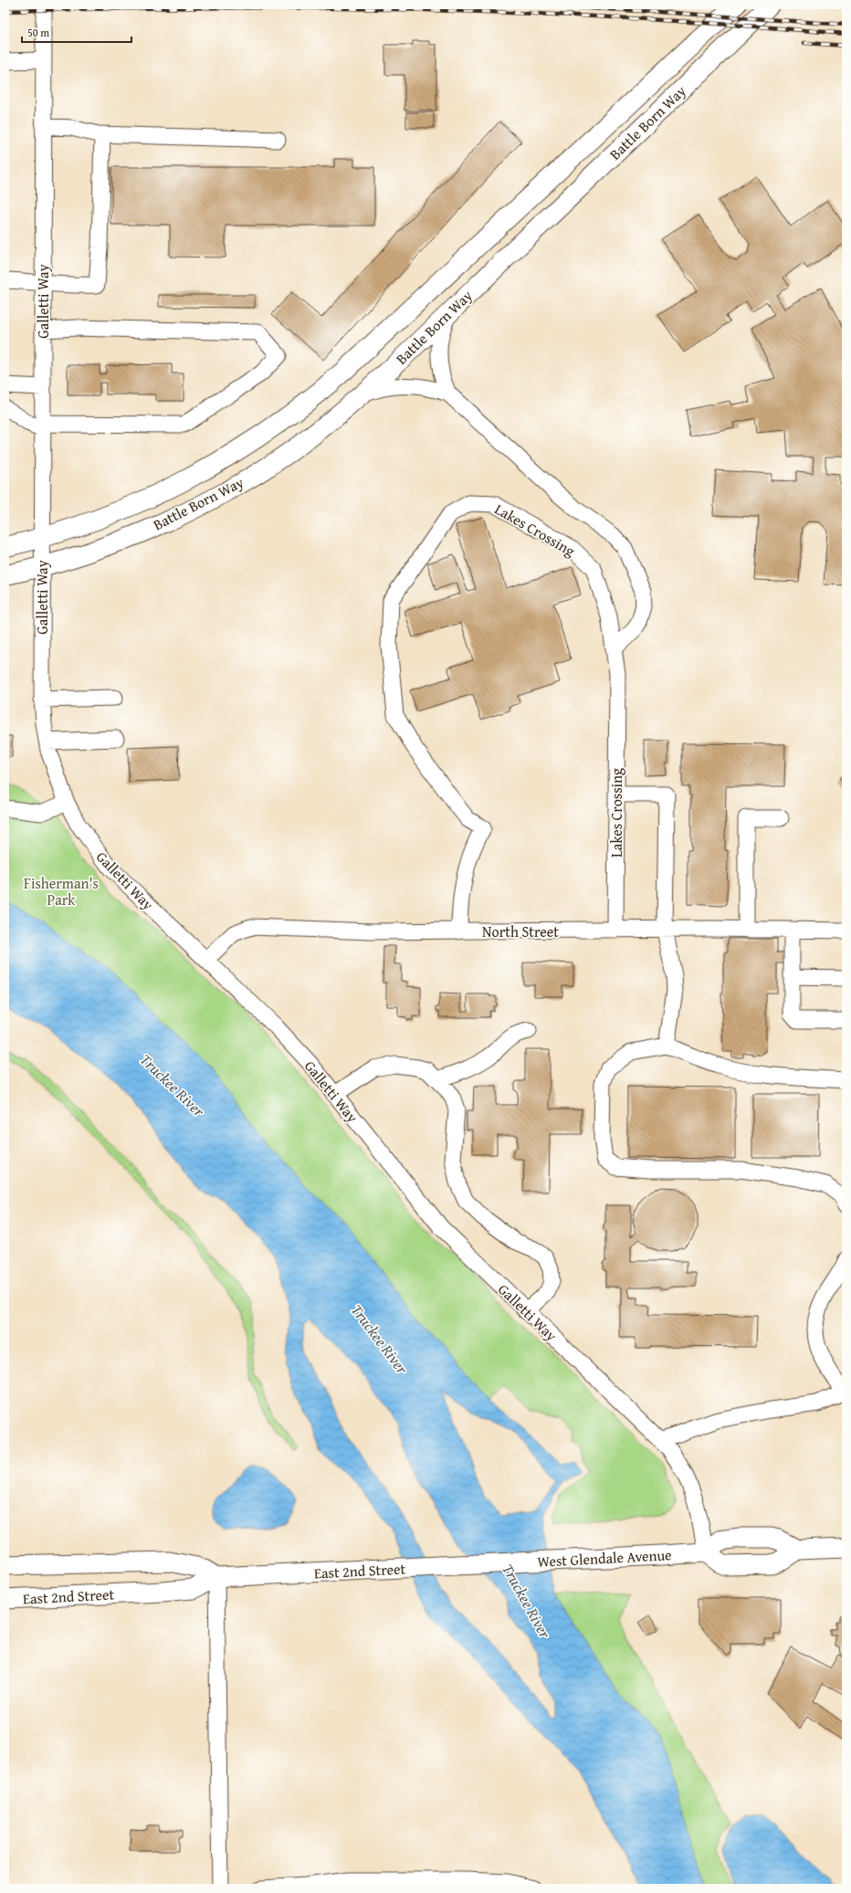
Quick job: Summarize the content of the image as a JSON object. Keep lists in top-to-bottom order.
{
  "streets": {
    "main road": ["Battle Born Way", "West Glendale Avenue", "East 2nd Street"],
    "street": ["Galletti Way", "Lakes Crossing", "North Street"]
  },
  "crossings": [
    ["Battle Born Way", "Galletti Way"],
    ["Galletti Way", "North Street"],
    ["Galletti Way", "West Glendale Avenue"],
    ["Lakes Crossing", "North Street"],
    ["West Glendale Avenue", "East 2nd Street"]
  ],
  "water": ["Truckee River"],
  "parks": ["Fisherman's Park"],
  "scale_bar": "50 m"
}
